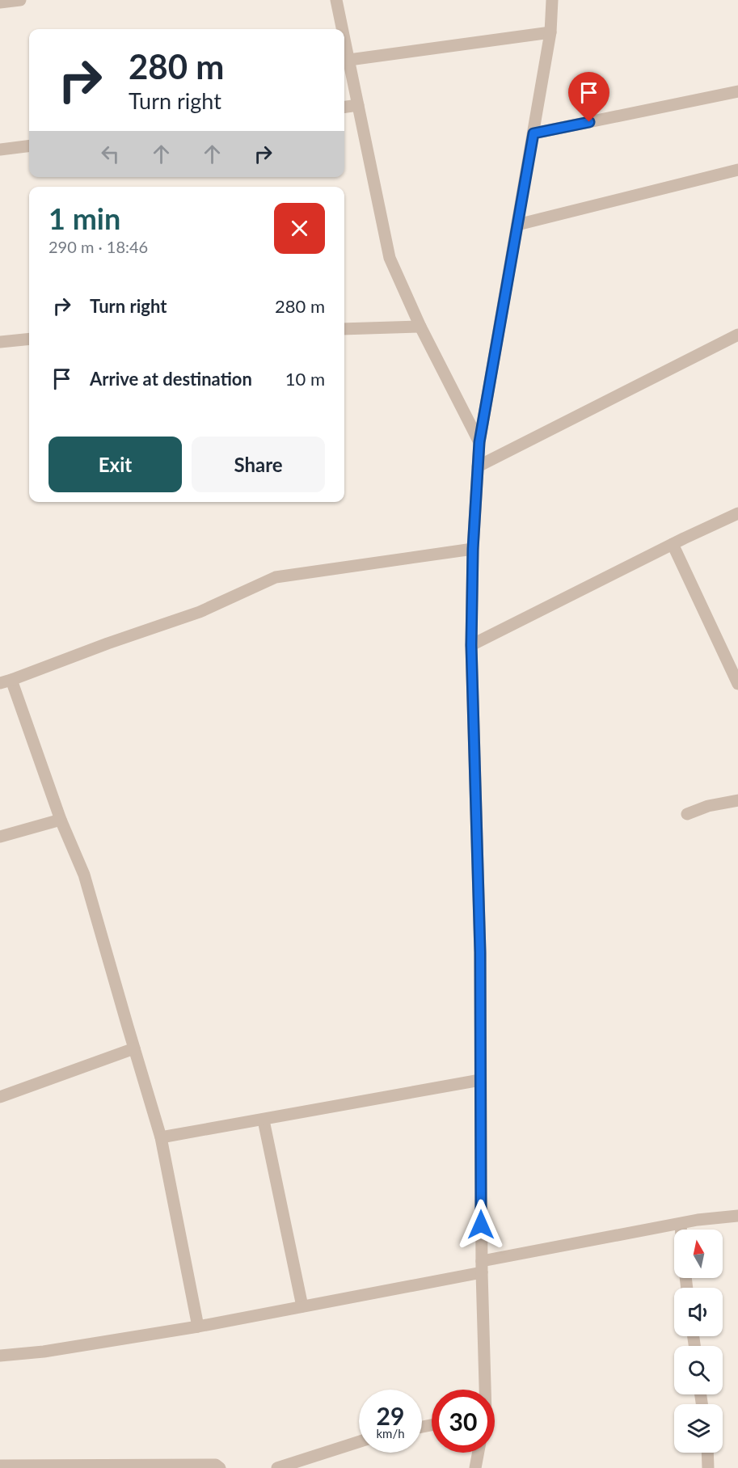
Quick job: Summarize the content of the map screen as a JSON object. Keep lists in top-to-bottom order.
{
  "north": "top",
  "page": {
    "turn": ["280 m", "Turn right"],
    "heading": ["1 min", "290 m · 18:46"],
    "list": [
      {
        "name": "Turn right",
        "value": "280 m"
      },
      {
        "name": "Arrive at destination",
        "value": "10 m"
      }
    ],
    "buttons": ["Exit", "Share"],
    "speed": "29 km/h",
    "limit": "30"
  }
}
